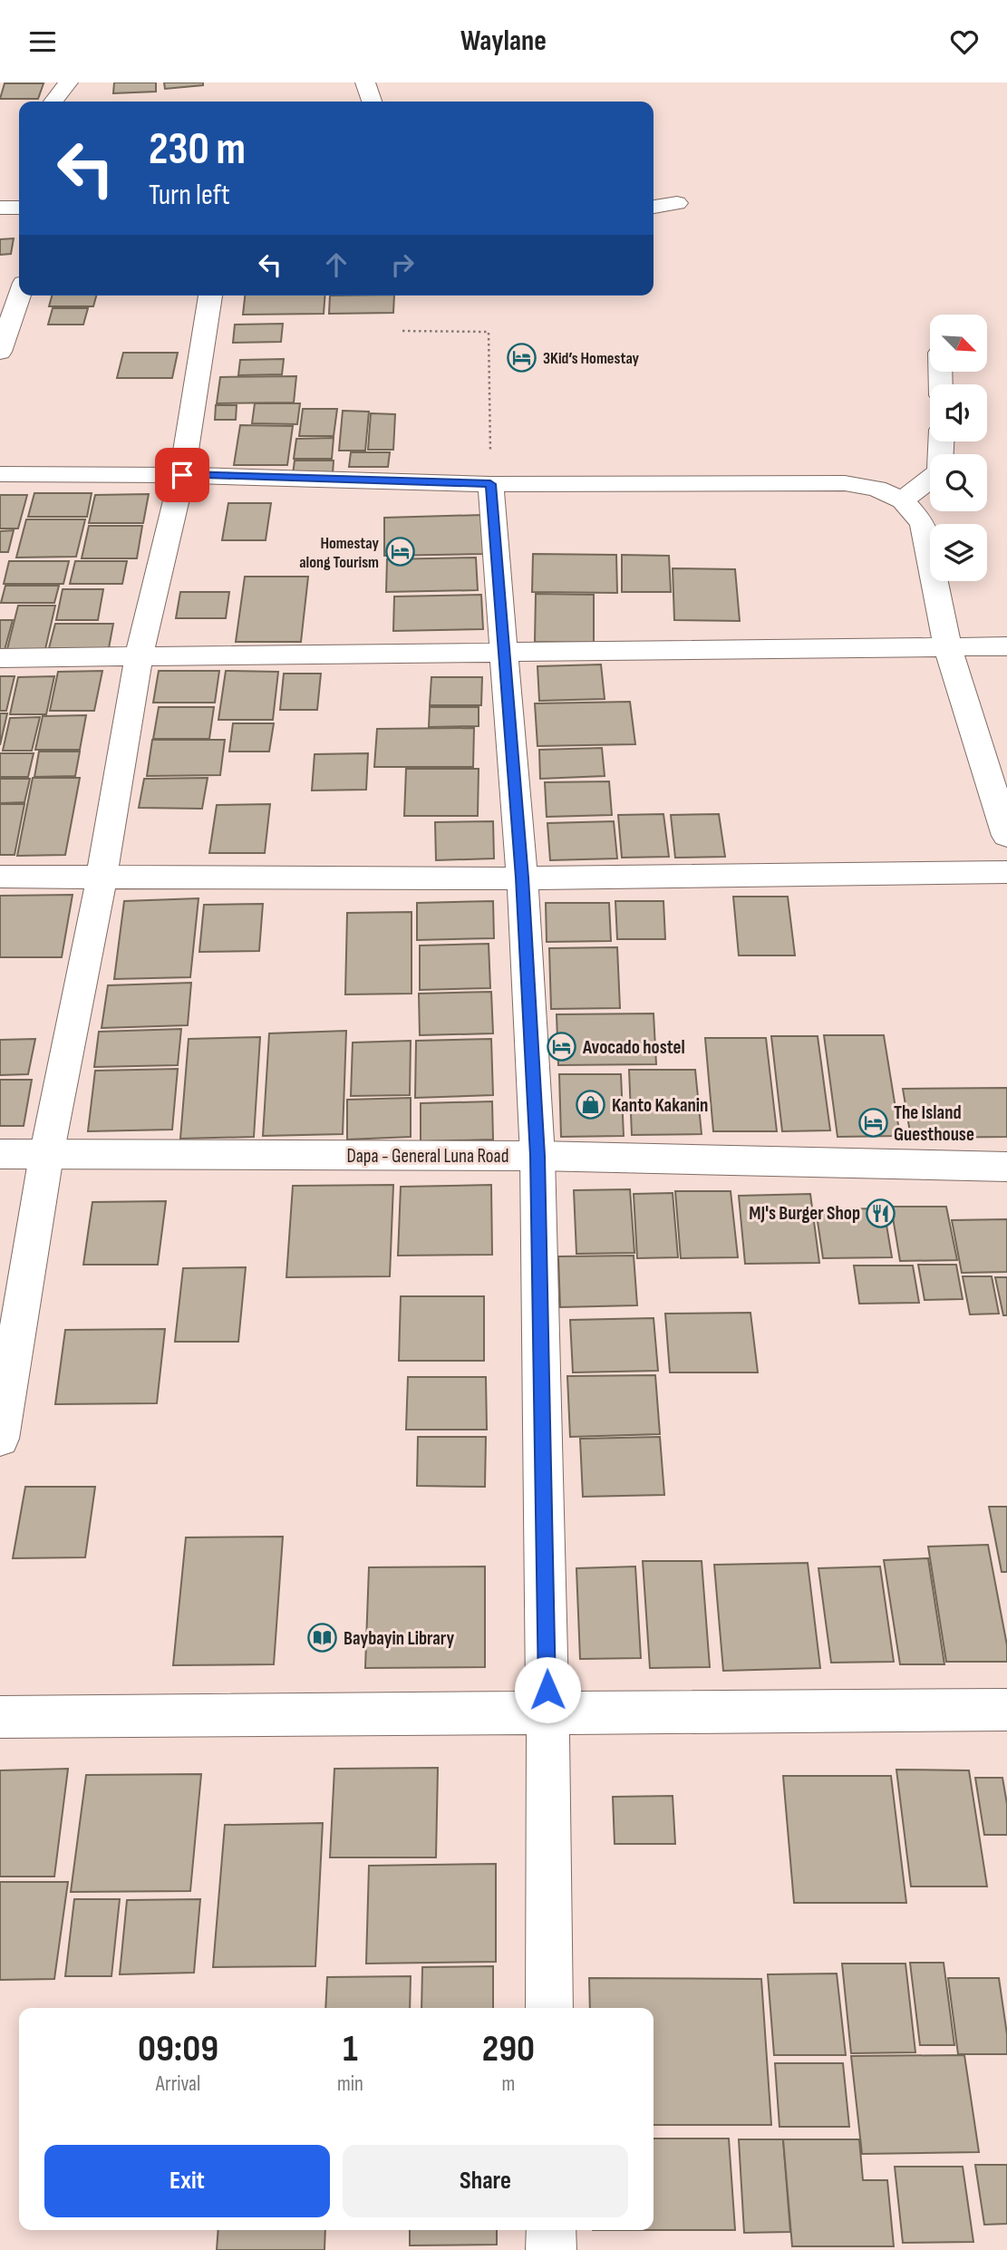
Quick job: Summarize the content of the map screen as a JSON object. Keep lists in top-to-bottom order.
{
  "streets": {
    "street": ["Dapa - General Luna Road"]
  },
  "places": {
    "hotel": [
      "3Kid’s Homestay",
      "Homestay along Tourism",
      "Avocado hostel",
      "The Island Guesthouse"
    ],
    "shop": ["Kanto Kakanin"],
    "restaurant": ["MJ's Burger Shop"],
    "library": ["Baybayin Library"]
  },
  "north": "bottom right",
  "page": {
    "header": "Waylane",
    "turn": ["230 m", "Turn left"],
    "eta": [
      "09:09",
      "Arrival",
      "1",
      "min",
      "290",
      "m"
    ],
    "buttons": ["Exit", "Share"]
  }
}
